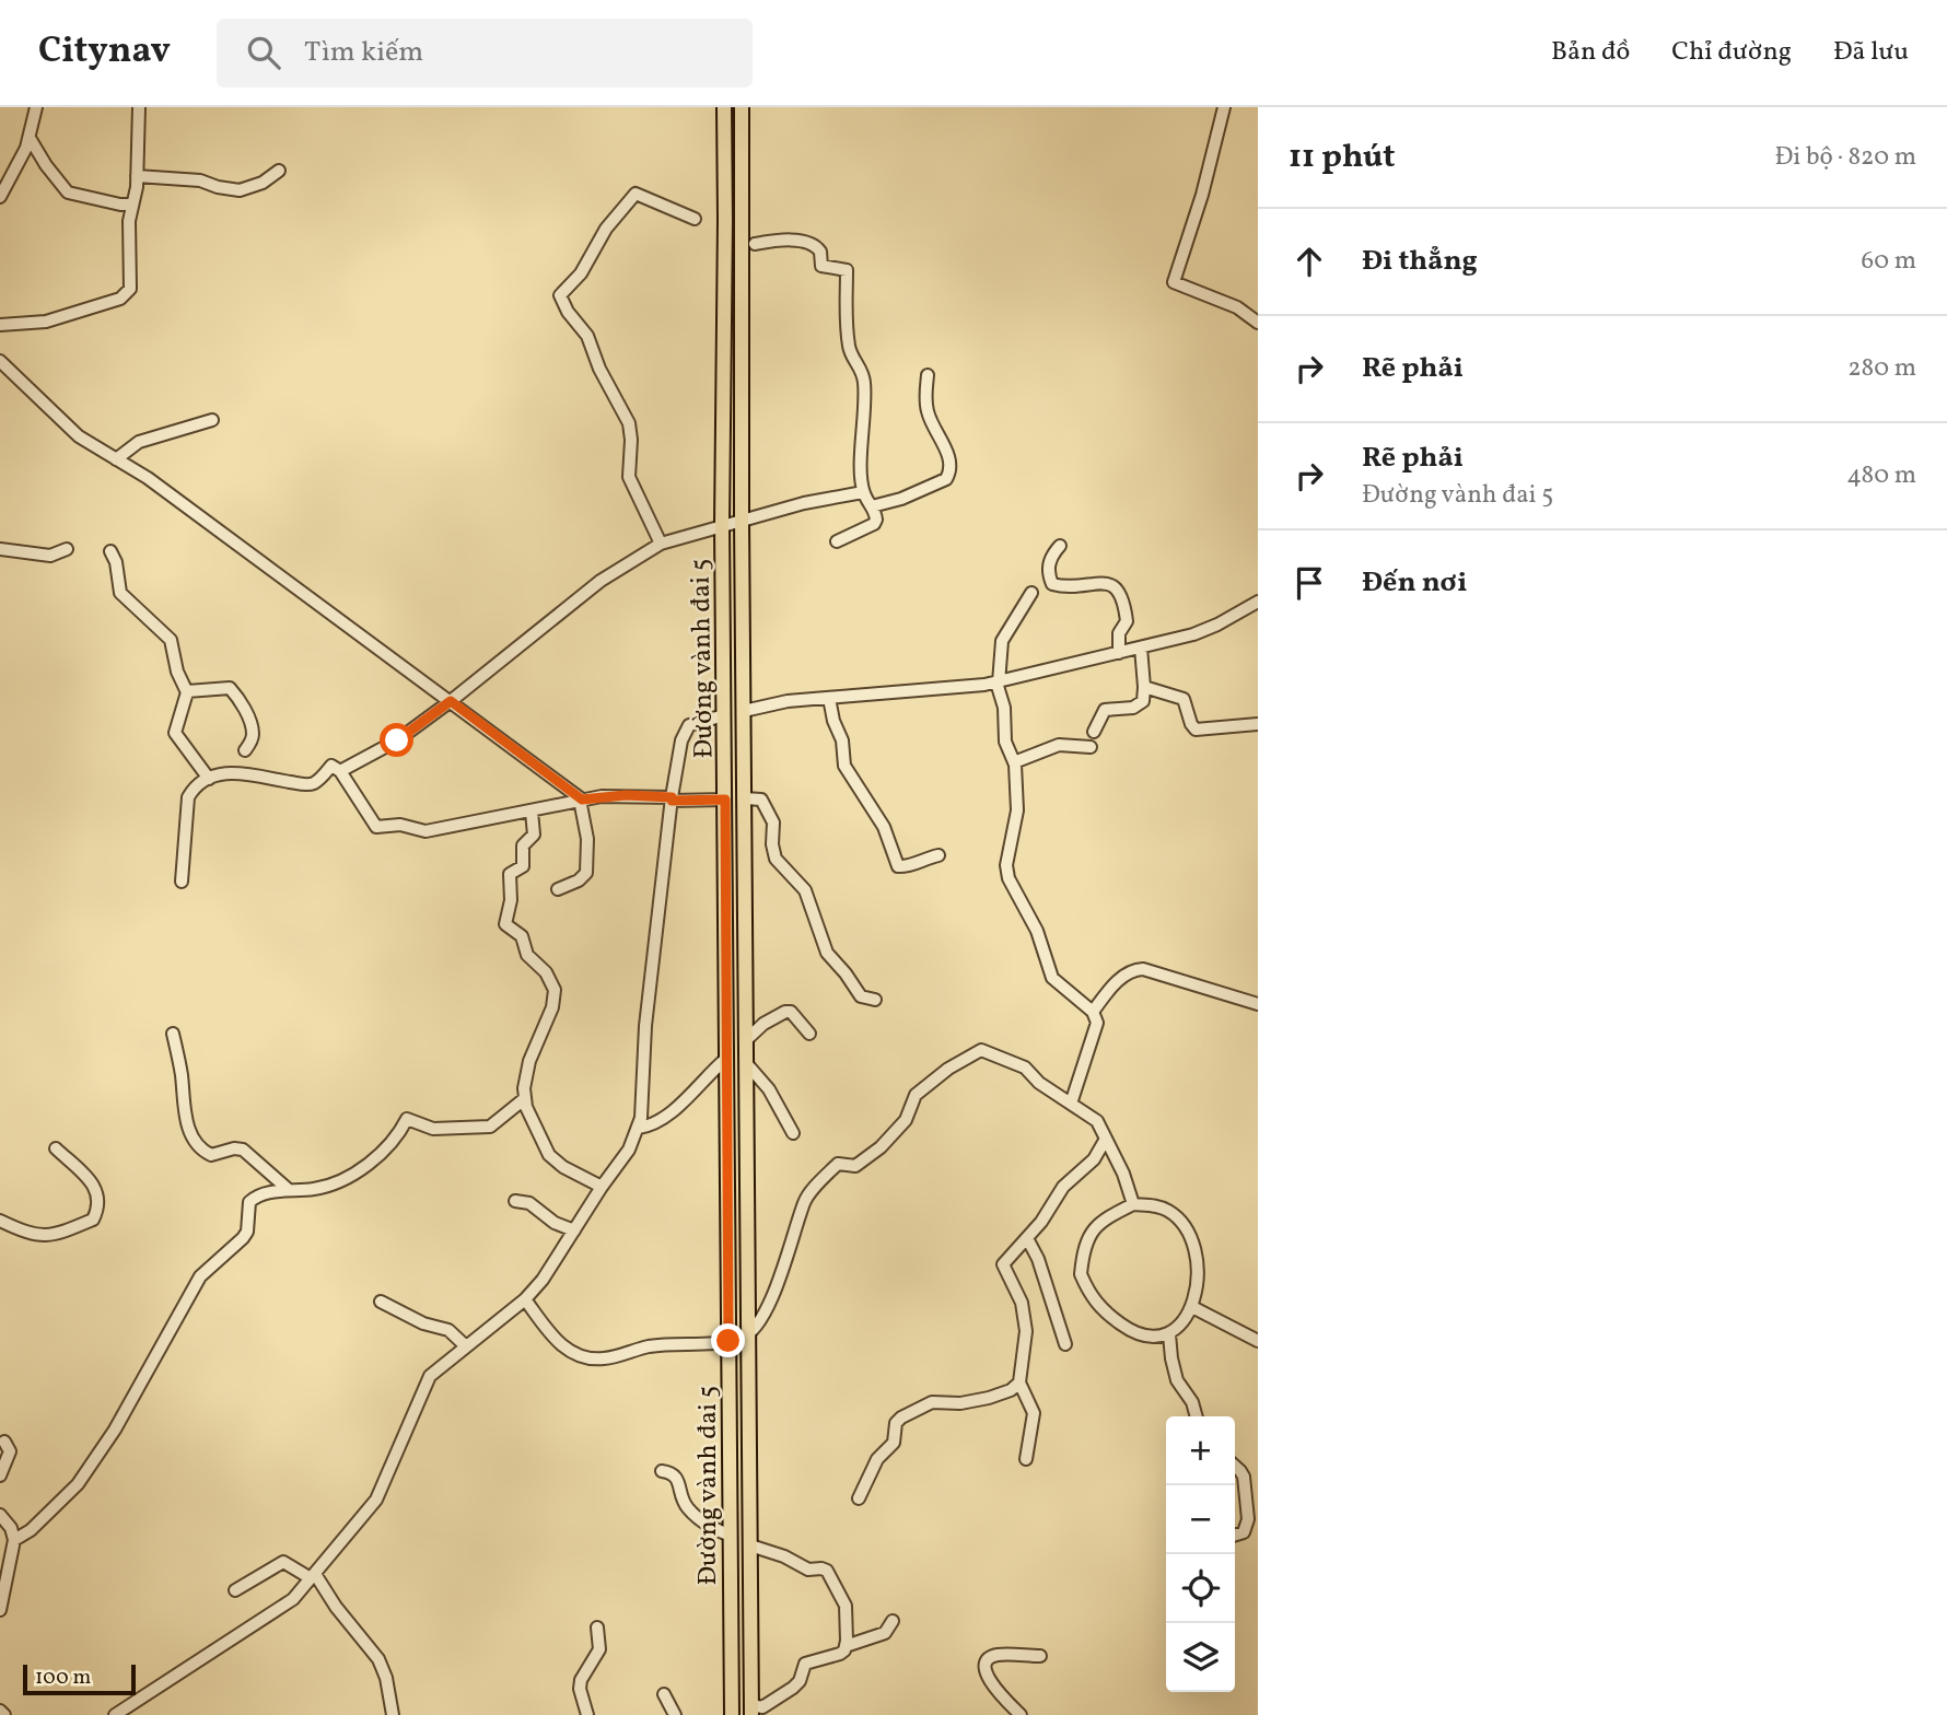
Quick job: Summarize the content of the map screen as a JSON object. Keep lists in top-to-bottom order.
{
  "streets": {
    "main road": ["Đường vành đai 5"]
  },
  "scale_bar": "100 m",
  "page": {
    "header": "Citynav",
    "search": "Tìm kiếm",
    "nav": ["Bản đồ", "Chỉ đường", "Đã lưu"],
    "heading": ["11 phút", "Đi bộ · 820 m"],
    "list": [
      ["Đi thẳng", "60 m"],
      ["Rẽ phải", "280 m"],
      ["Rẽ phải", "Đường vành đai 5", "480 m"],
      "Đến nơi"
    ],
    "map_buttons": ["+", "−"],
    "scale": "100 m"
  }
}
